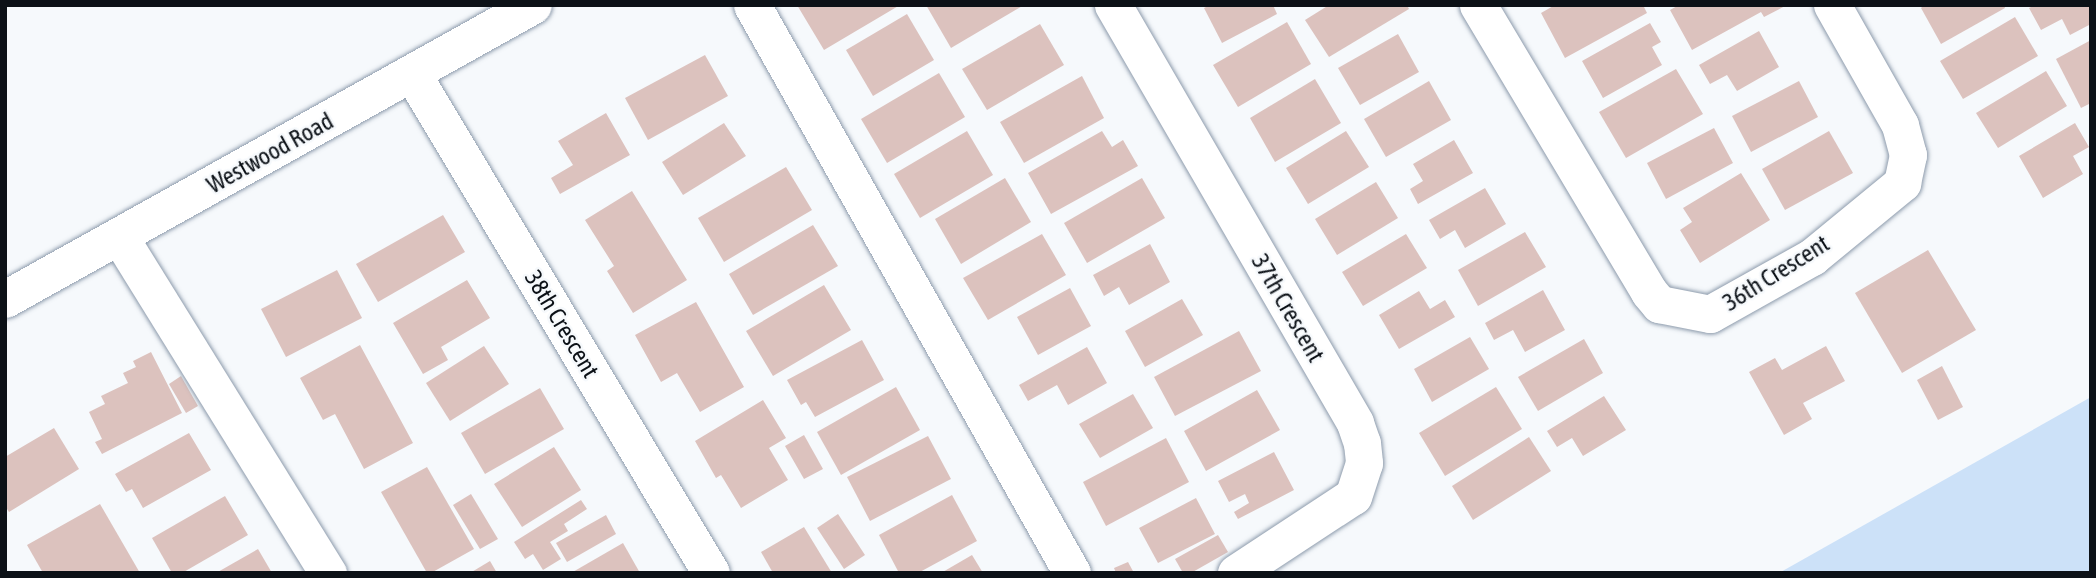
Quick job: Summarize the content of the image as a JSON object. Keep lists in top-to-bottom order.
{
  "streets": {
    "street": [
      "Westwood Road",
      "36th Crescent",
      "37th Crescent",
      "38th Crescent"
    ]
  },
  "crossings": [
    ["Westwood Road", "38th Crescent"]
  ]
}
